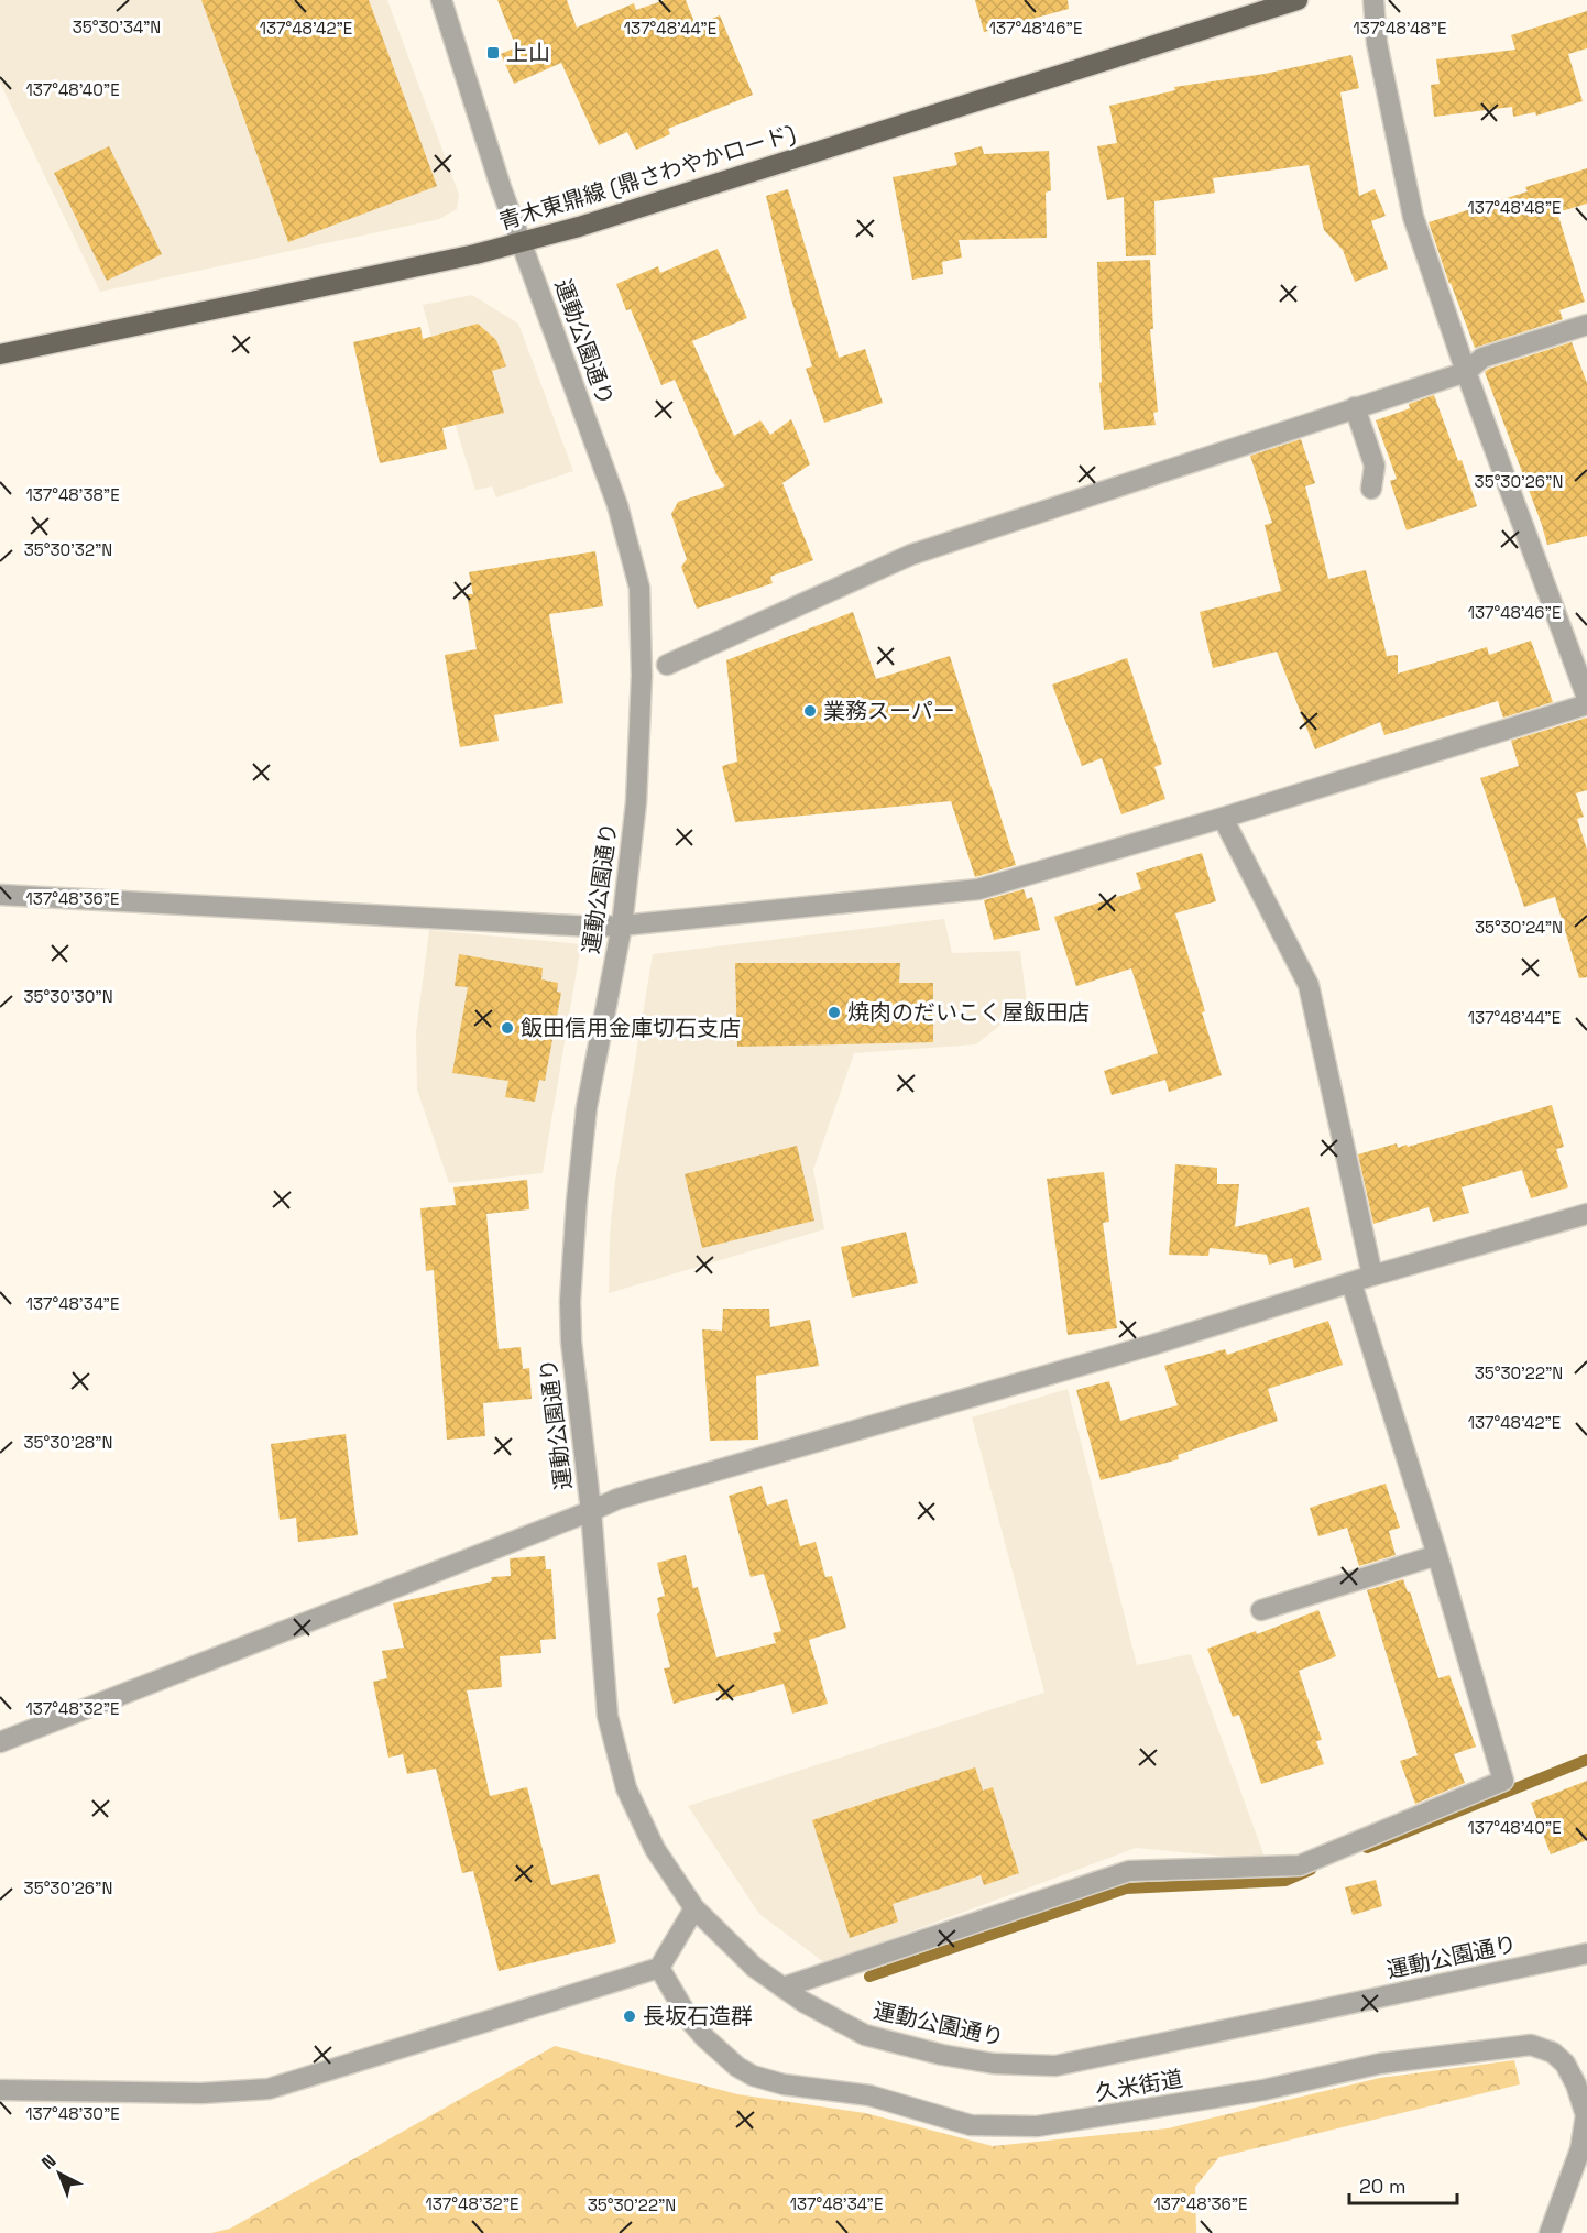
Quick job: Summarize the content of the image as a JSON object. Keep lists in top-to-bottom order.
{
  "streets": {
    "main road": ["青木東鼎線 (鼎さわやかロード)"],
    "street": ["運動公園通り", "久米街道"]
  },
  "crossings": [
    ["青木東鼎線 (鼎さわやかロード)", "運動公園通り"]
  ],
  "places": {
    "transit": ["上山"],
    "other": [
      "業務スーパー",
      "焼肉のだいこく屋飯田店",
      "飯田信用金庫切石支店",
      "長坂石造群"
    ]
  },
  "scale_bar": "20 m",
  "north": "top left",
  "coordinates": [
    "35°30'34\"N",
    "137°48'42\"E",
    "137°48'44\"E",
    "137°48'46\"E",
    "137°48'48\"E",
    "137°48'40\"E",
    "35°30'26\"N",
    "137°48'38\"E",
    "35°30'32\"N",
    "137°48'36\"E",
    "35°30'24\"N",
    "35°30'30\"N",
    "137°48'34\"E",
    "35°30'22\"N",
    "35°30'28\"N",
    "137°48'32\"E",
    "137°48'30\"E"
  ]
}
